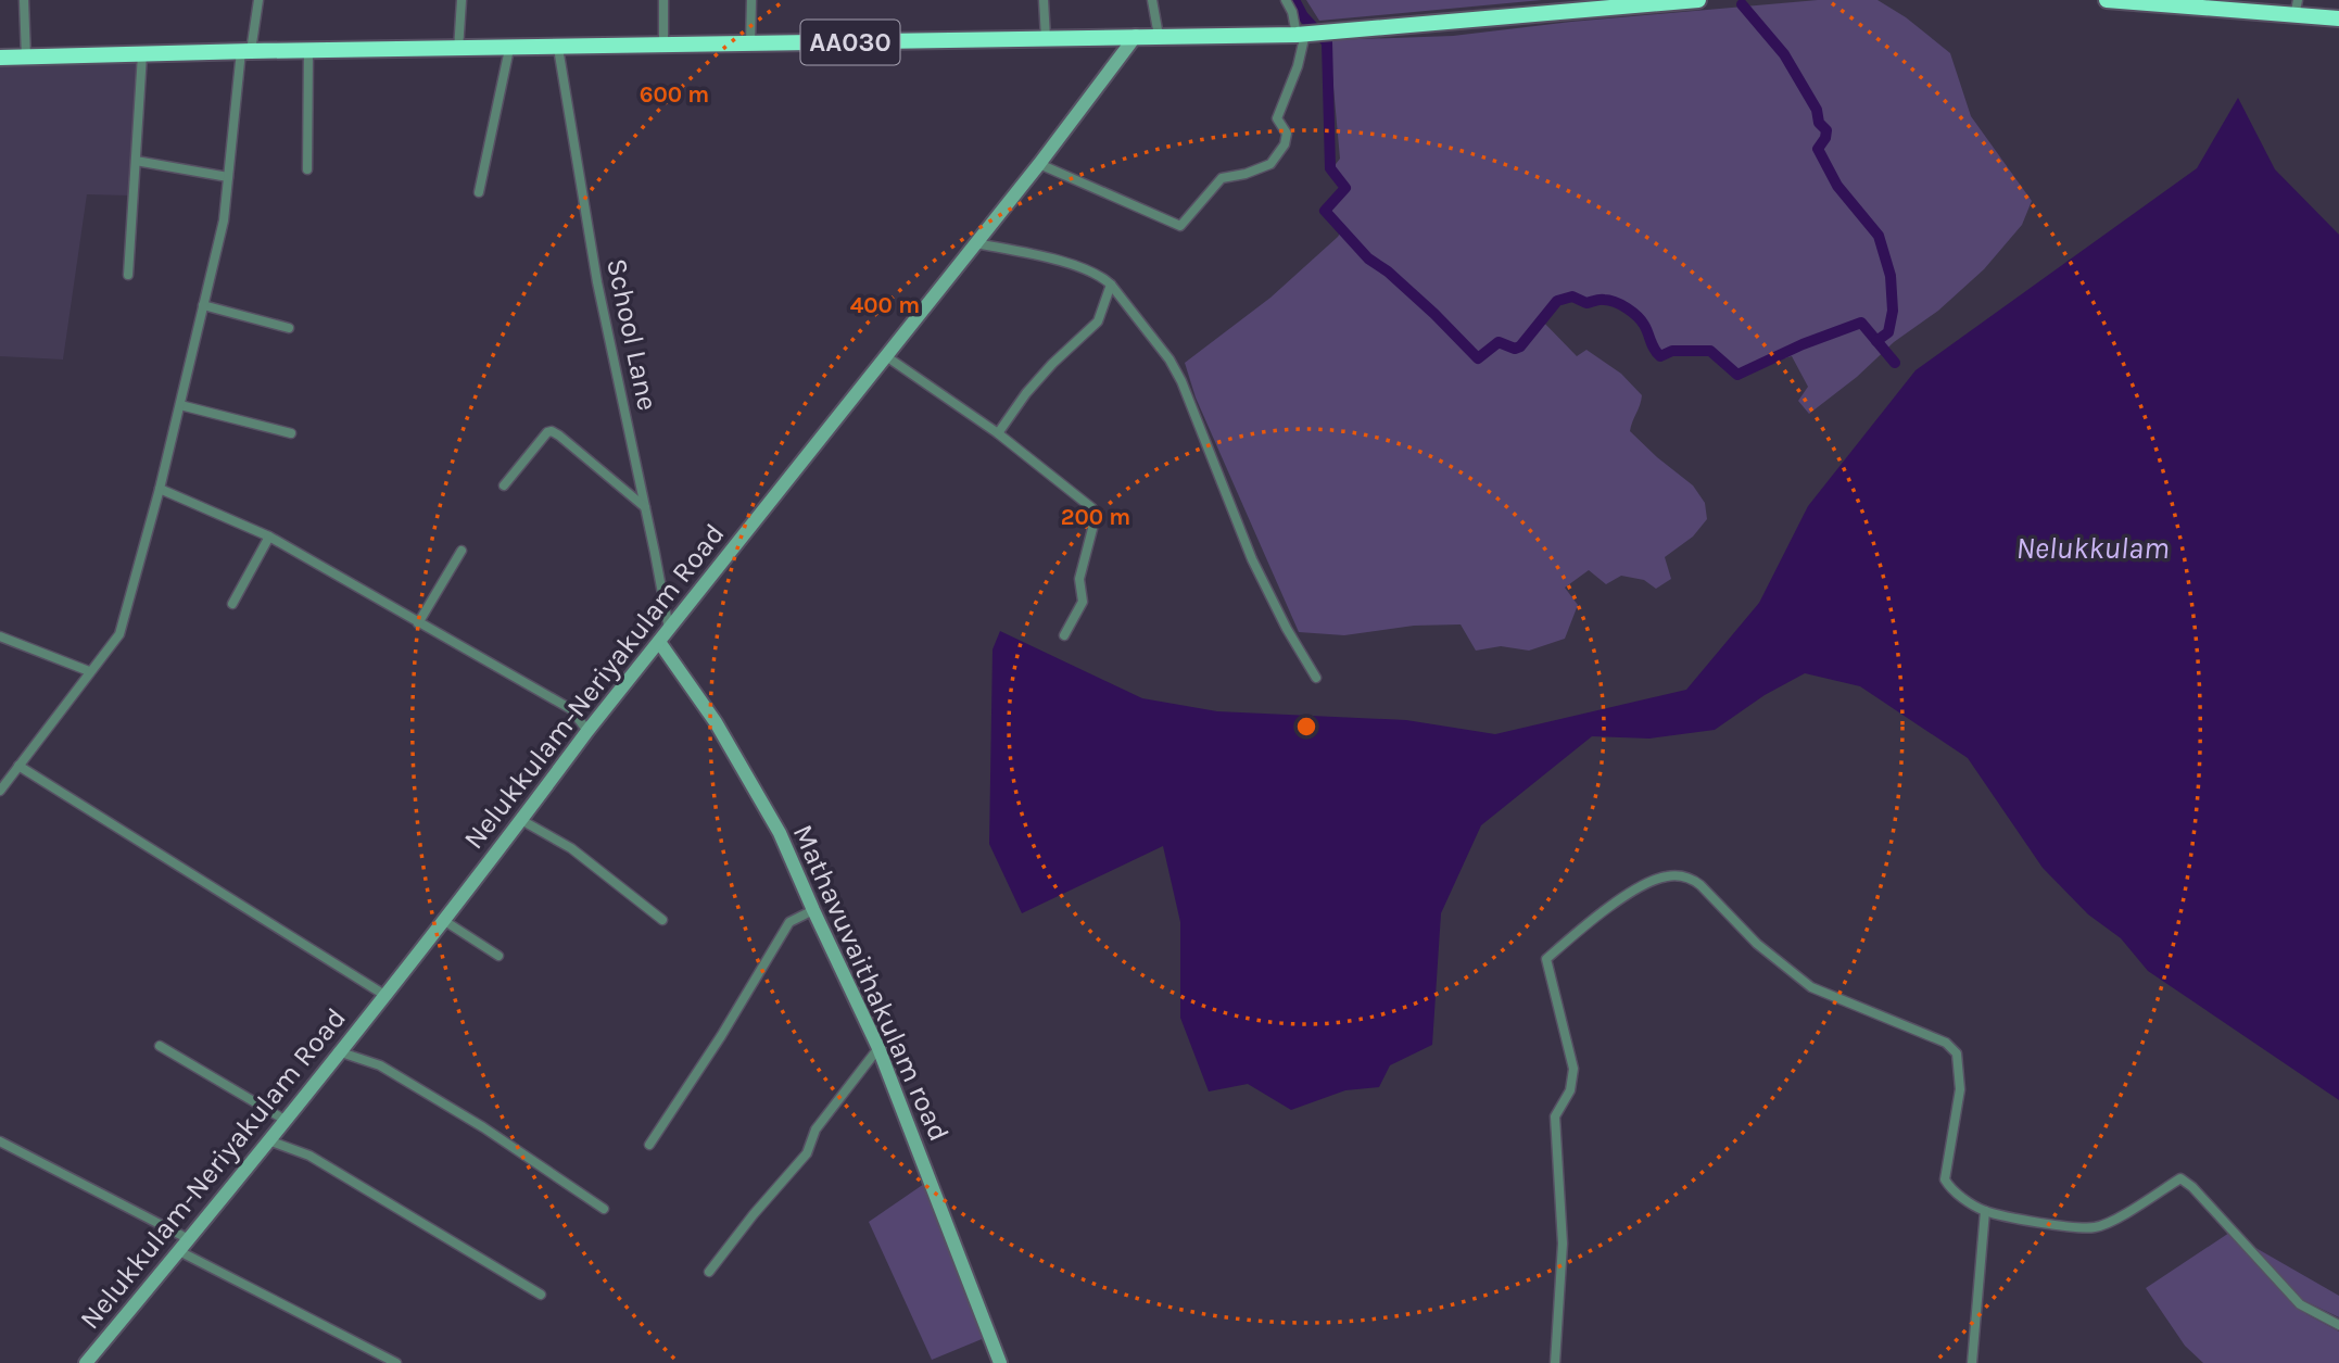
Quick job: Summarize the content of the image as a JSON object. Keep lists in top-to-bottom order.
{
  "streets": {
    "highway": ["AA030"],
    "main road": ["Nelukkulam-Neriyakulam Road", "Mathavuvaithakulam road"],
    "street": ["School Lane"]
  },
  "crossings": [
    ["AA030", "School Lane"],
    ["AA030", "Nelukkulam-Neriyakulam Road"],
    ["School Lane", "Nelukkulam-Neriyakulam Road"],
    ["Nelukkulam-Neriyakulam Road", "Mathavuvaithakulam road"]
  ],
  "water": ["Nelukkulam"],
  "rings": ["600 m", "400 m", "200 m"]
}
